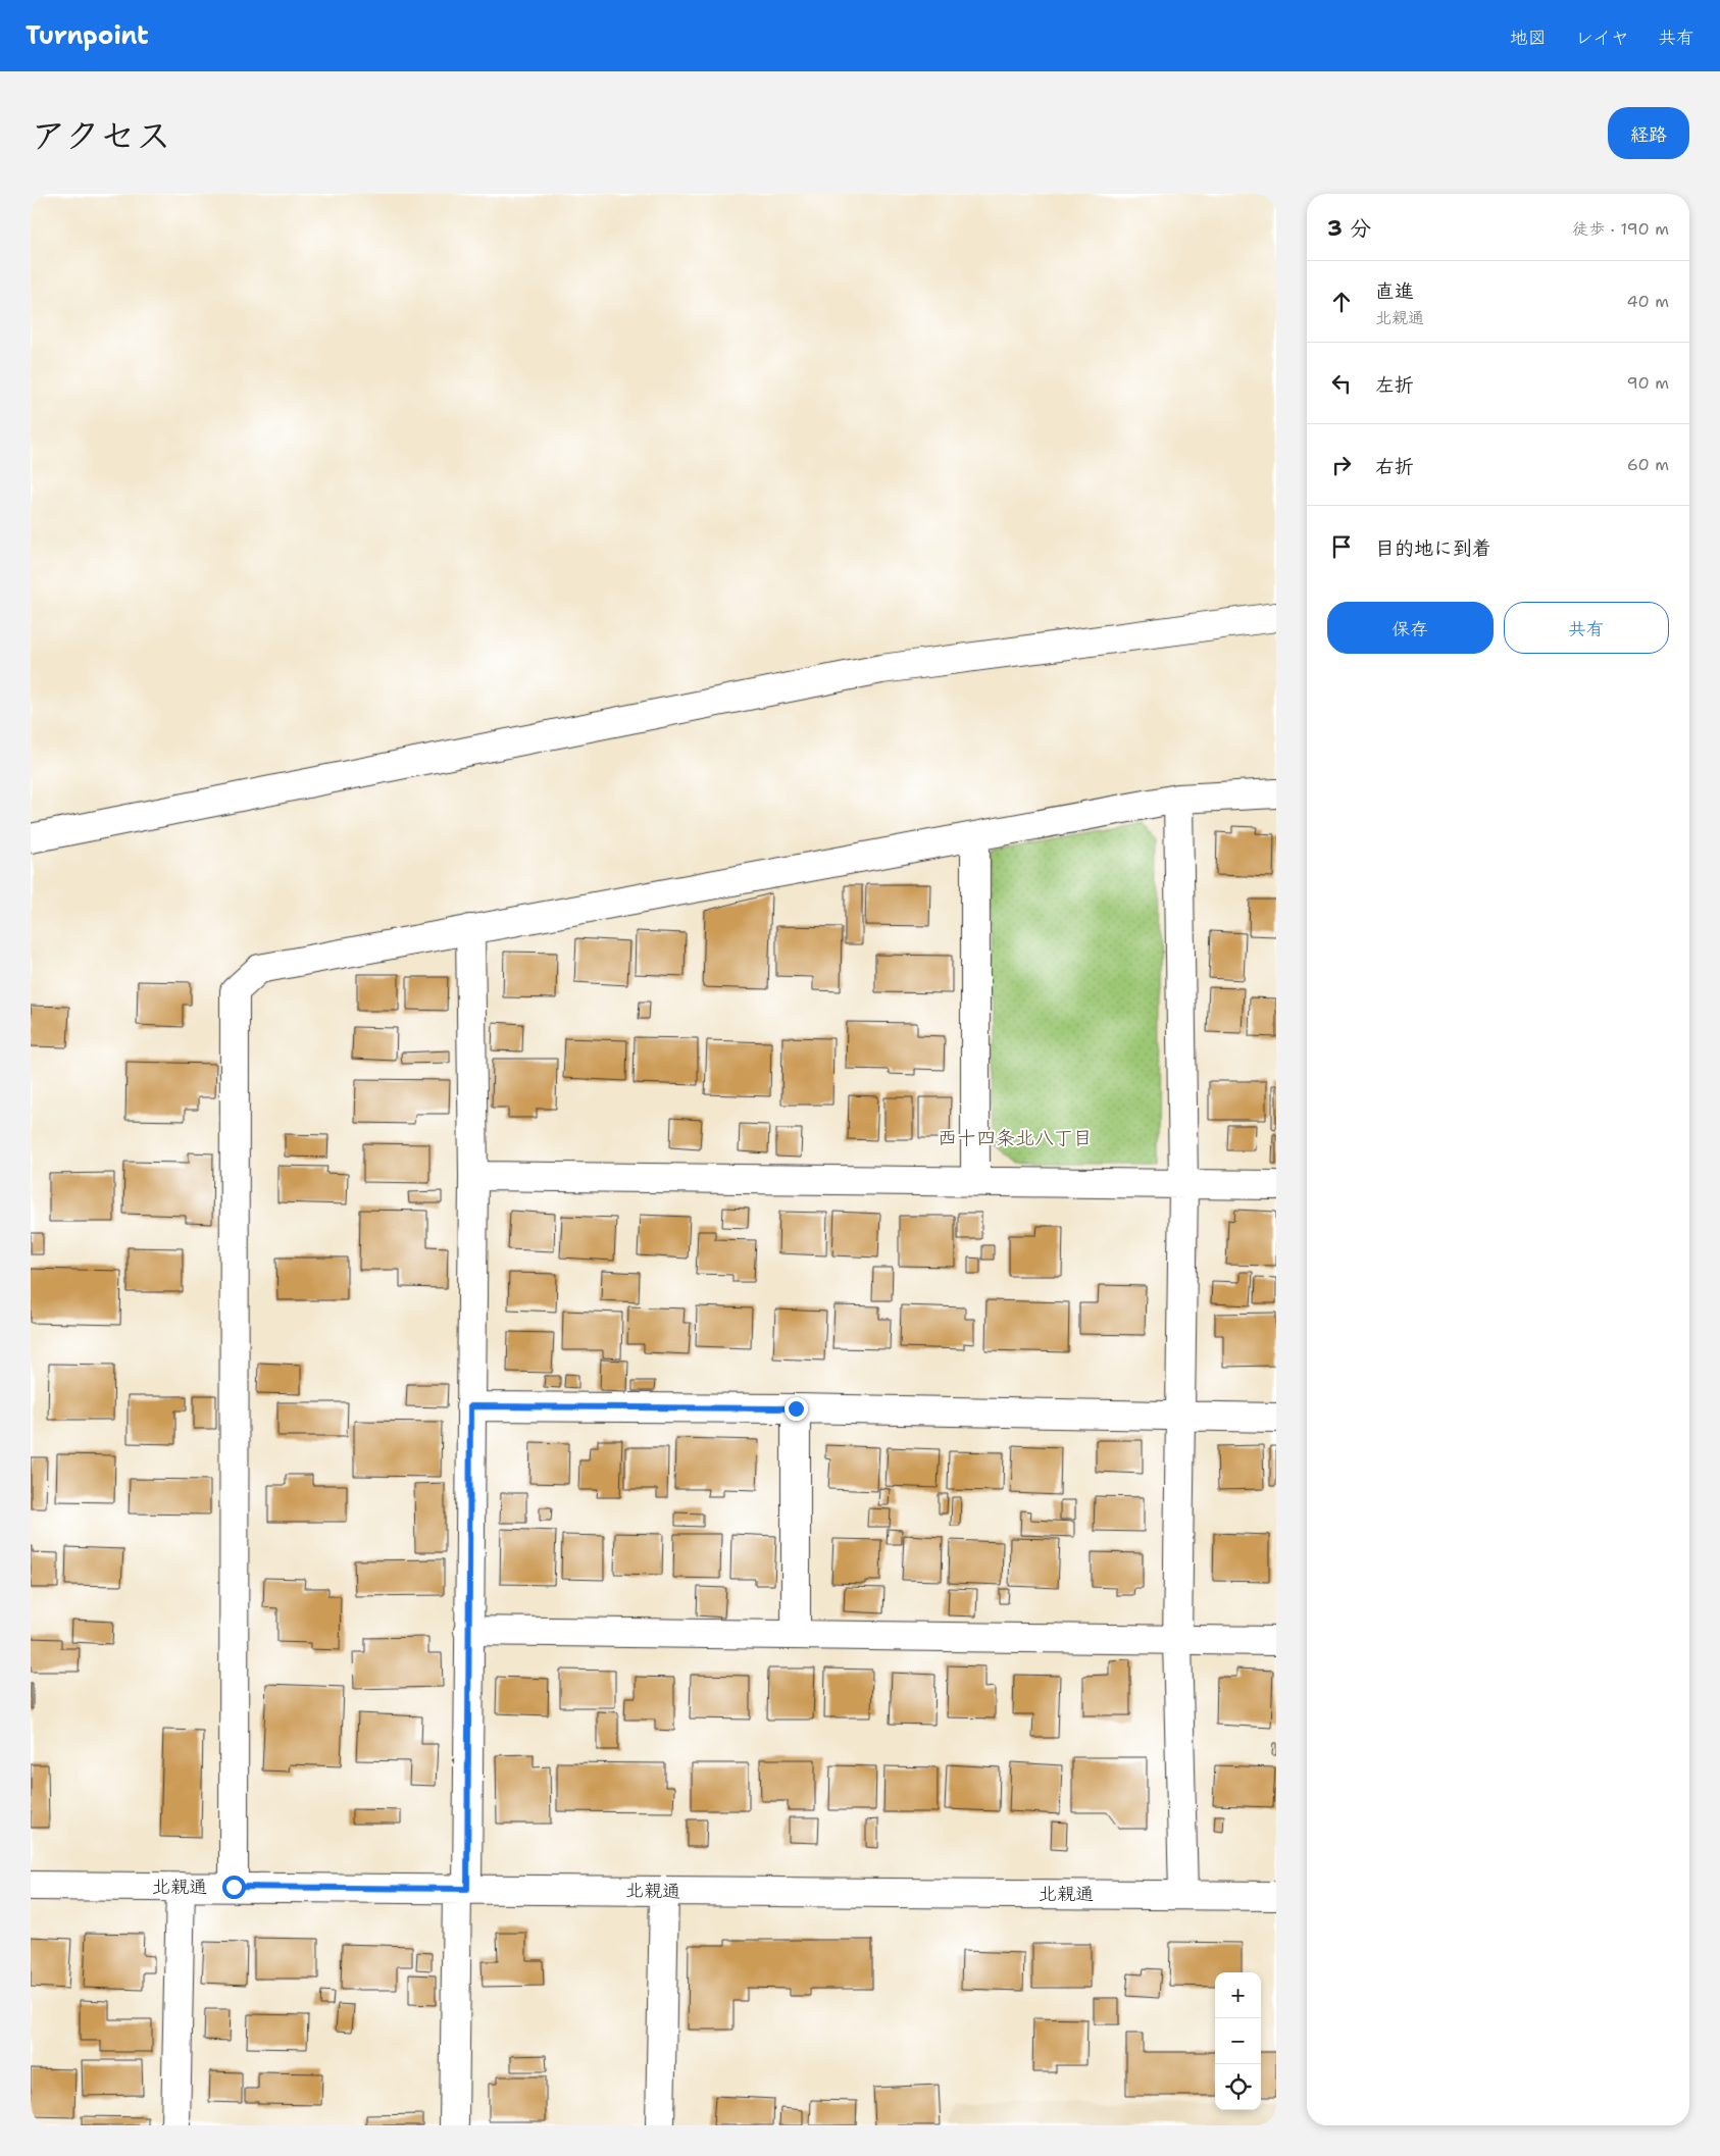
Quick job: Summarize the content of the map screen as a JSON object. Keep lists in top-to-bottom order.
{
  "streets": {
    "street": ["北親通"]
  },
  "districts": ["西十四条北八丁目"],
  "page": {
    "header": "Turnpoint",
    "nav": ["地図", "レイヤ", "共有"],
    "title": "アクセス",
    "buttons": [
      "経路",
      ["保存", "共有"]
    ],
    "heading": ["3 分", "徒歩 · 190 m"],
    "list": [
      ["直進", "北親通", "40 m"],
      ["左折", "90 m"],
      ["右折", "60 m"],
      "目的地に到着"
    ],
    "map_buttons": ["+", "−"]
  }
}
